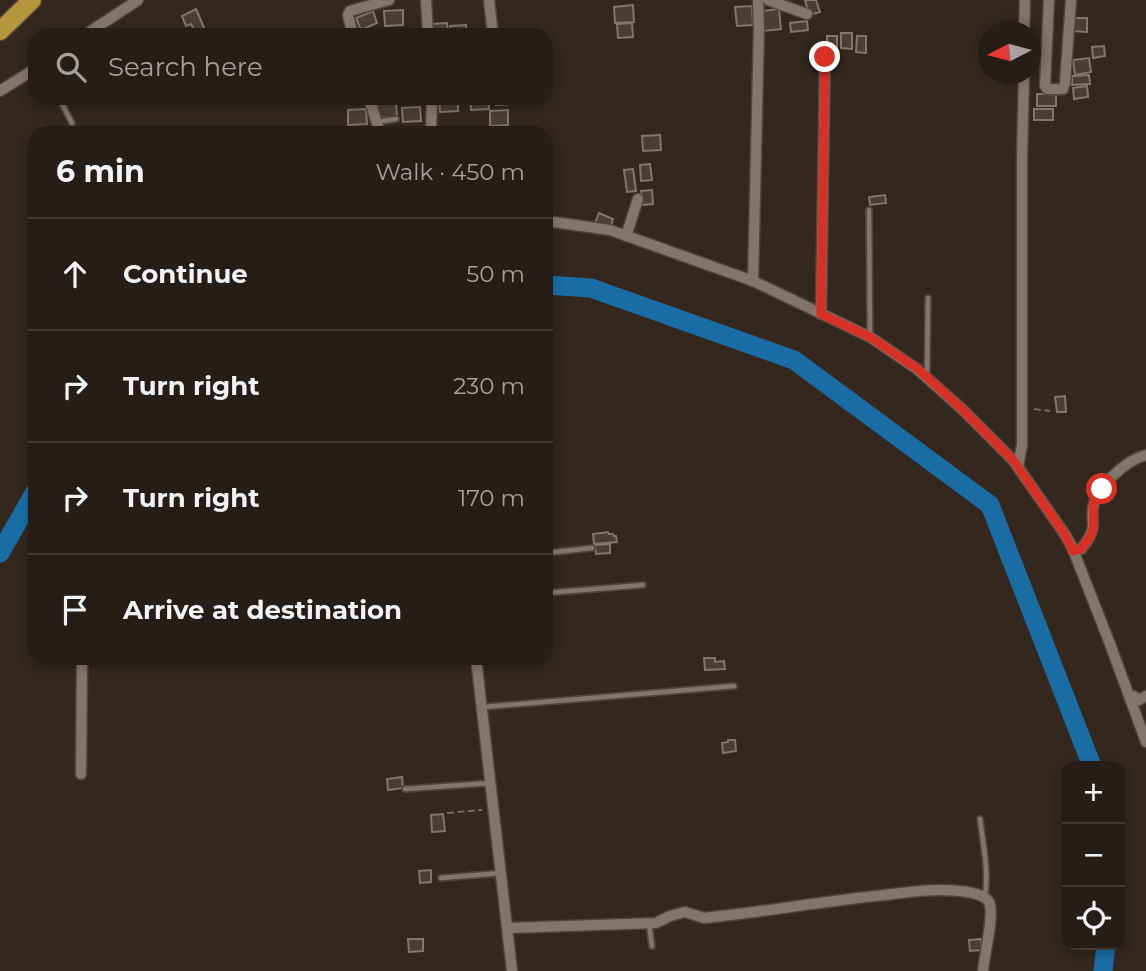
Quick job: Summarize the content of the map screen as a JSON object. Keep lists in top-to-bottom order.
{
  "north": "left",
  "page": {
    "search": "Search here",
    "heading": ["6 min", "Walk · 450 m"],
    "list": [
      ["Continue", "50 m"],
      ["Turn right", "230 m"],
      ["Turn right", "170 m"],
      "Arrive at destination"
    ],
    "map_buttons": ["+", "−"]
  }
}
